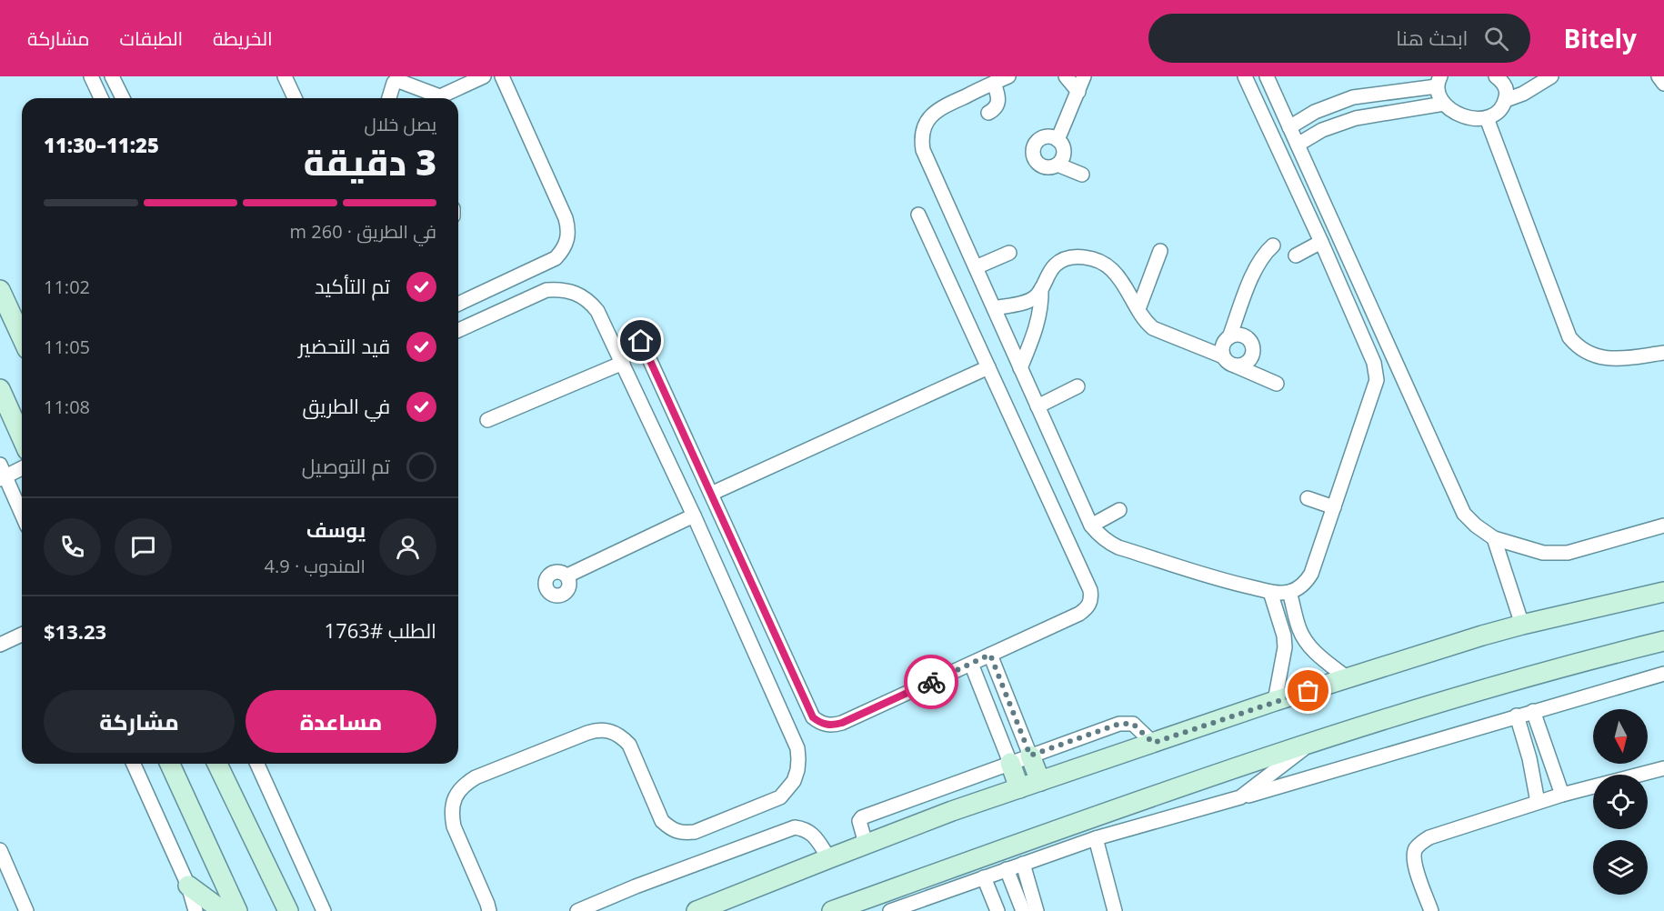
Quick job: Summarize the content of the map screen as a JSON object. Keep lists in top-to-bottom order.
{
  "north": "bottom",
  "page": {
    "header": "Bitely",
    "search": "ابحث هنا",
    "nav": ["الخريطة", "الطبقات", "مشاركة"],
    "heading": ["3 دقيقة", "يصل خلال", "11:25–11:30"],
    "panel": [
      "يوسف",
      "المندوب · 4.9",
      "الطلب #1763",
      "$13.23"
    ],
    "bar": "في الطريق · 260 m",
    "list": [
      ["تم التأكيد", "11:02"],
      ["قيد التحضير", "11:05"],
      ["في الطريق", "11:08"],
      "تم التوصيل"
    ],
    "buttons": ["مساعدة", "مشاركة"]
  }
}
